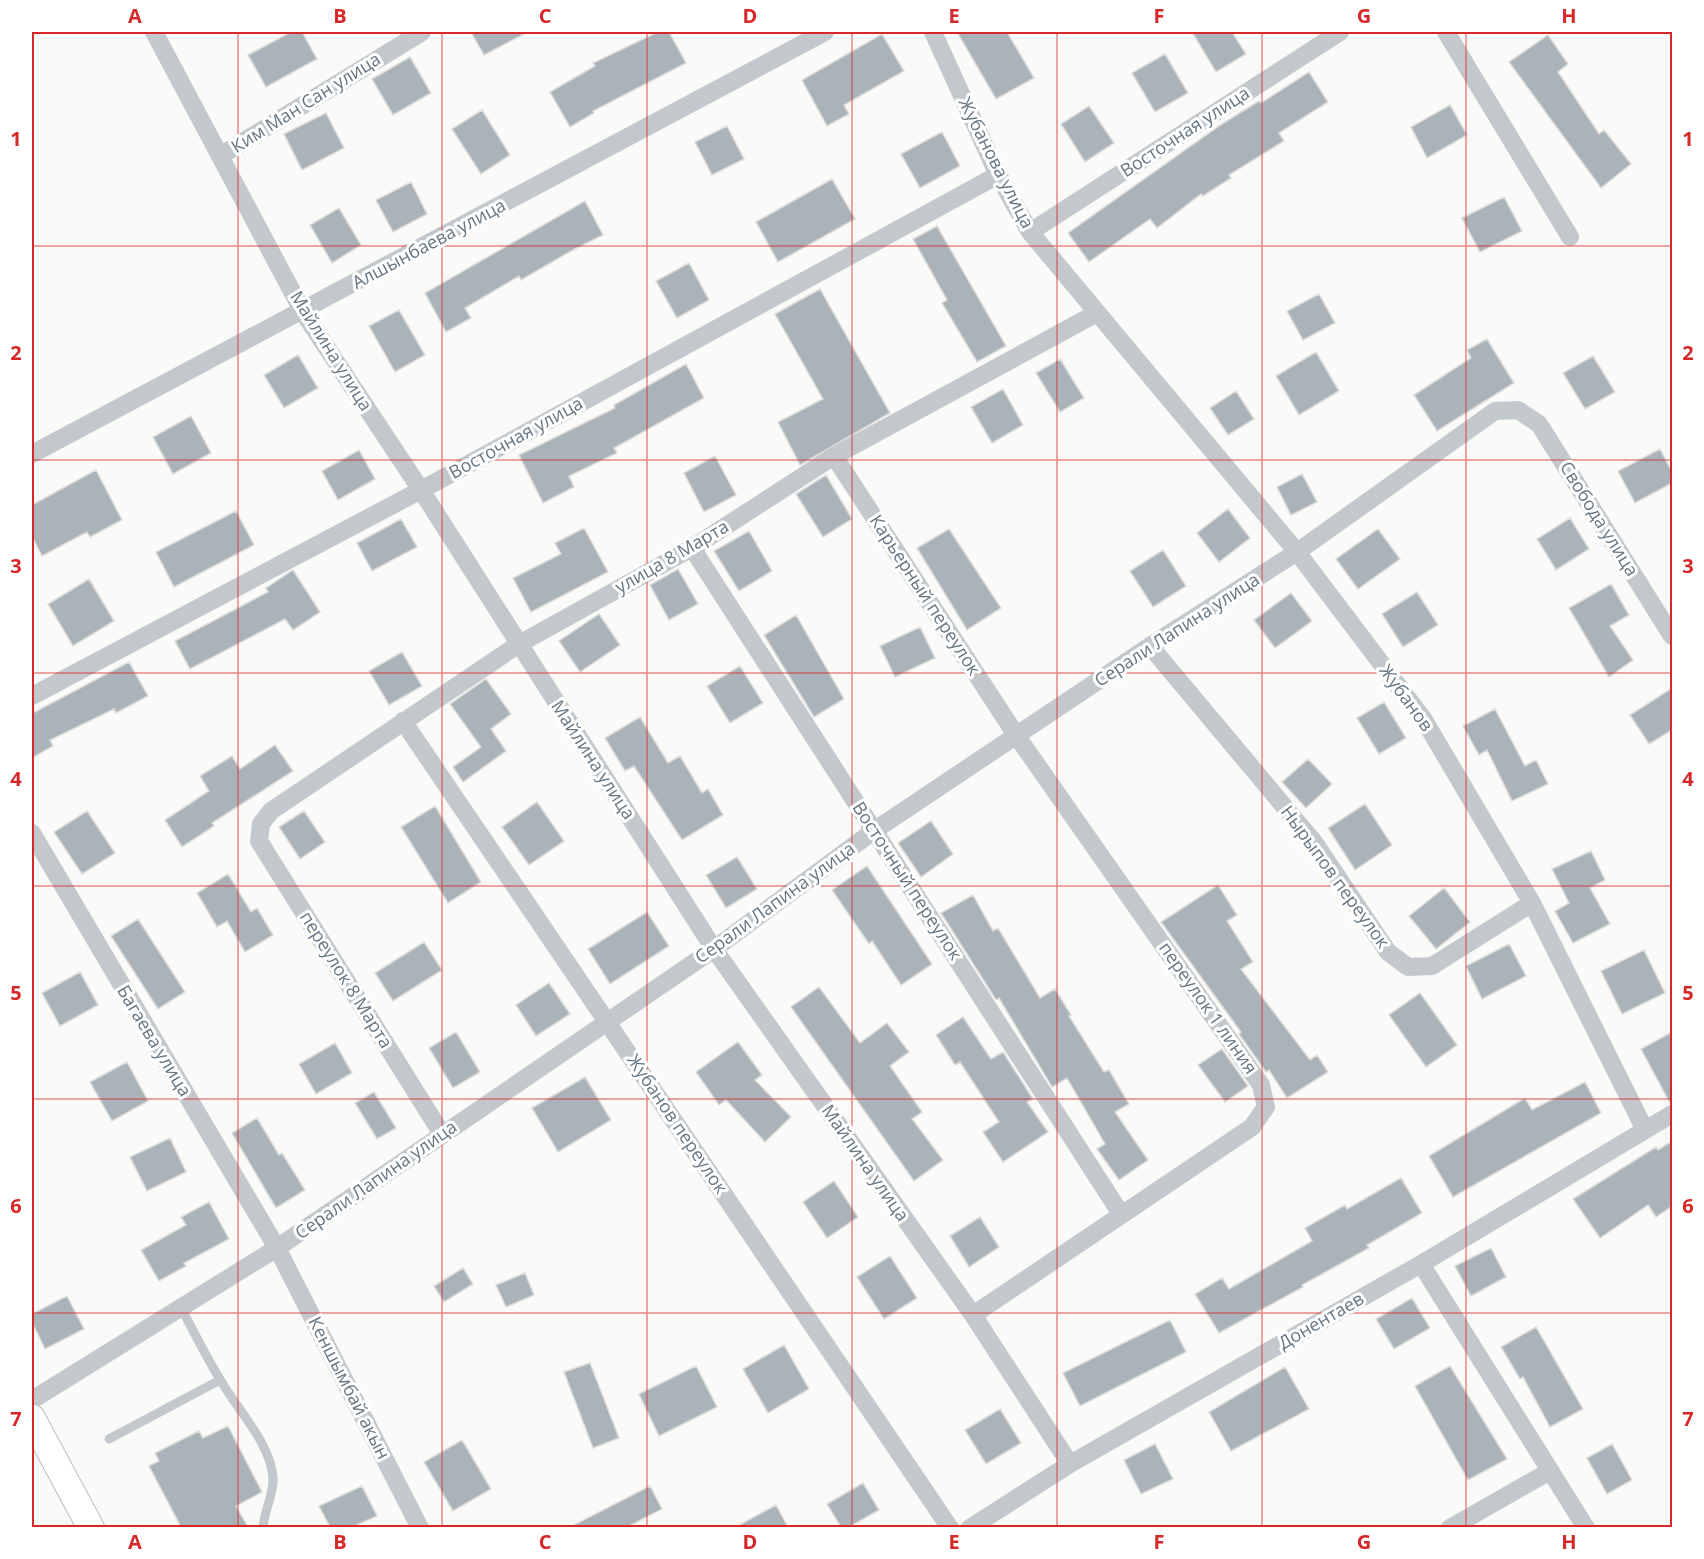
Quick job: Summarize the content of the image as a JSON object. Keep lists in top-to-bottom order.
{
  "streets": {
    "street": [
      "Ким Ман Сан улица",
      "Восточная улица",
      "Жубанова улица",
      "Алшынбаева улица",
      "Майлина улица",
      "Свобода улица",
      "улица 8 Марта",
      "Карьерный переулок",
      "Серали Лапина улица",
      "Жубанов",
      "Нырыпов переулок",
      "Восточный переулок",
      "переулок 8 Марта",
      "переулок 1 линия",
      "Багаева улица",
      "Жубанов переулок",
      "Донентаев",
      "Кеншымбай акын"
    ]
  },
  "crossings": [
    ["Ким Ман Сан улица", "Майлина улица"],
    ["Восточная улица", "Жубанова улица"],
    ["Восточная улица", "Майлина улица"],
    ["Жубанова улица", "улица 8 Марта"],
    ["Жубанова улица", "Жубанов"],
    ["Алшынбаева улица", "Майлина улица"],
    ["Майлина улица", "улица 8 Марта"],
    ["Майлина улица", "Серали Лапина улица"],
    ["Майлина улица", "переулок 1 линия"],
    ["Майлина улица", "Донентаев"],
    ["Свобода улица", "Серали Лапина улица"],
    ["улица 8 Марта", "Карьерный переулок"],
    ["улица 8 Марта", "Жубанов"],
    ["улица 8 Марта", "Восточный переулок"],
    ["улица 8 Марта", "переулок 8 Марта"],
    ["улица 8 Марта", "Жубанов переулок"],
    ["Карьерный переулок", "Серали Лапина улица"],
    ["Карьерный переулок", "переулок 1 линия"],
    ["Серали Лапина улица", "Жубанов"],
    ["Серали Лапина улица", "Нырыпов переулок"],
    ["Серали Лапина улица", "Восточный переулок"],
    ["Серали Лапина улица", "переулок 8 Марта"],
    ["Серали Лапина улица", "переулок 1 линия"],
    ["Серали Лапина улица", "Багаева улица"],
    ["Серали Лапина улица", "Жубанов переулок"],
    ["Серали Лапина улица", "Кеншымбай акын"],
    ["Жубанов", "Нырыпов переулок"],
    ["Жубанов", "Донентаев"],
    ["Восточный переулок", "переулок 1 линия"],
    ["Багаева улица", "Кеншымбай акын"]
  ],
  "grid": {
    "columns": [
      "A",
      "B",
      "C",
      "D",
      "E",
      "F",
      "G",
      "H"
    ],
    "rows": [
      "1",
      "2",
      "3",
      "4",
      "5",
      "6",
      "7"
    ]
  }
}
